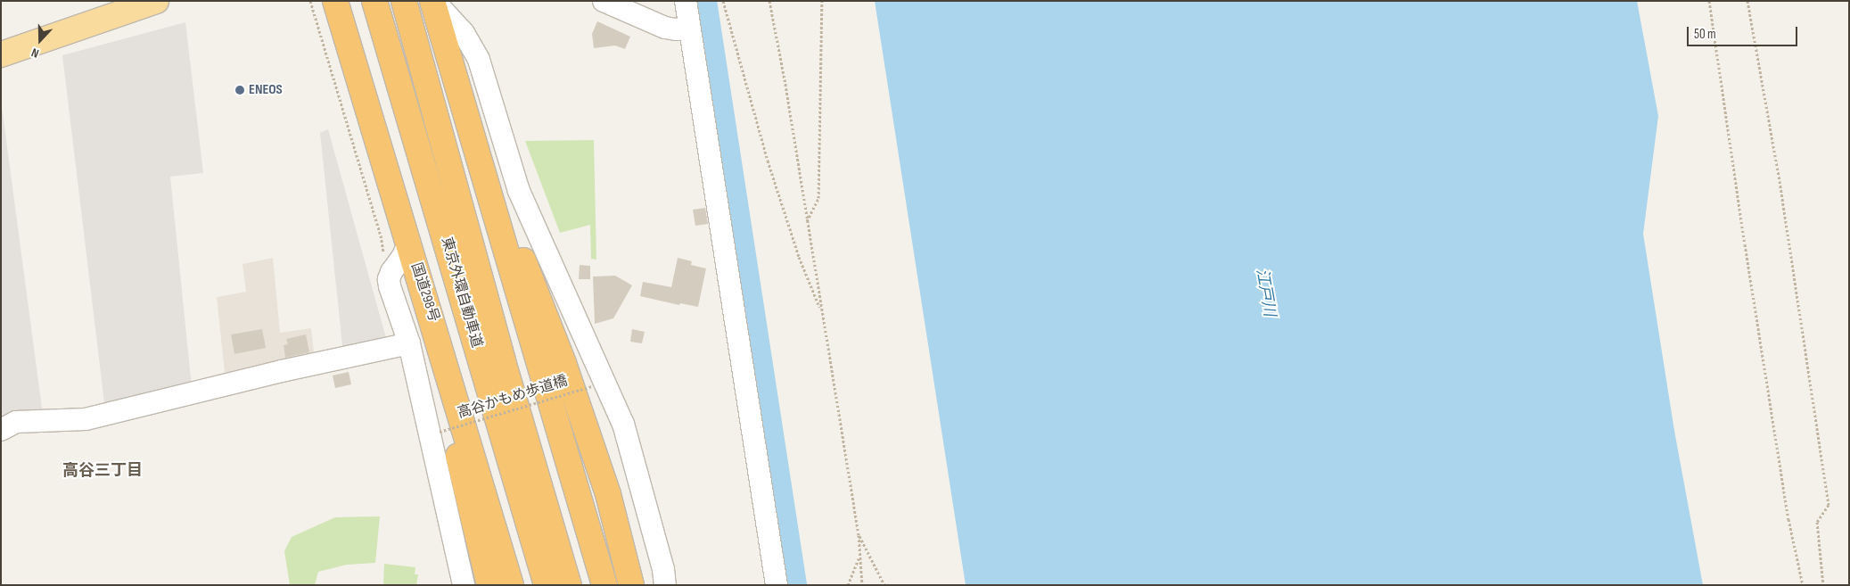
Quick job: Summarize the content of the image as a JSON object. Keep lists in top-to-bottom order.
{
  "streets": {
    "highway": ["国道298号", "東京外環自動車道"],
    "path": ["高谷かもめ歩道橋"]
  },
  "districts": ["高谷三丁目"],
  "water": ["江戸川"],
  "places": ["ENEOS"],
  "scale_bar": "50 m",
  "north": "bottom"
}
